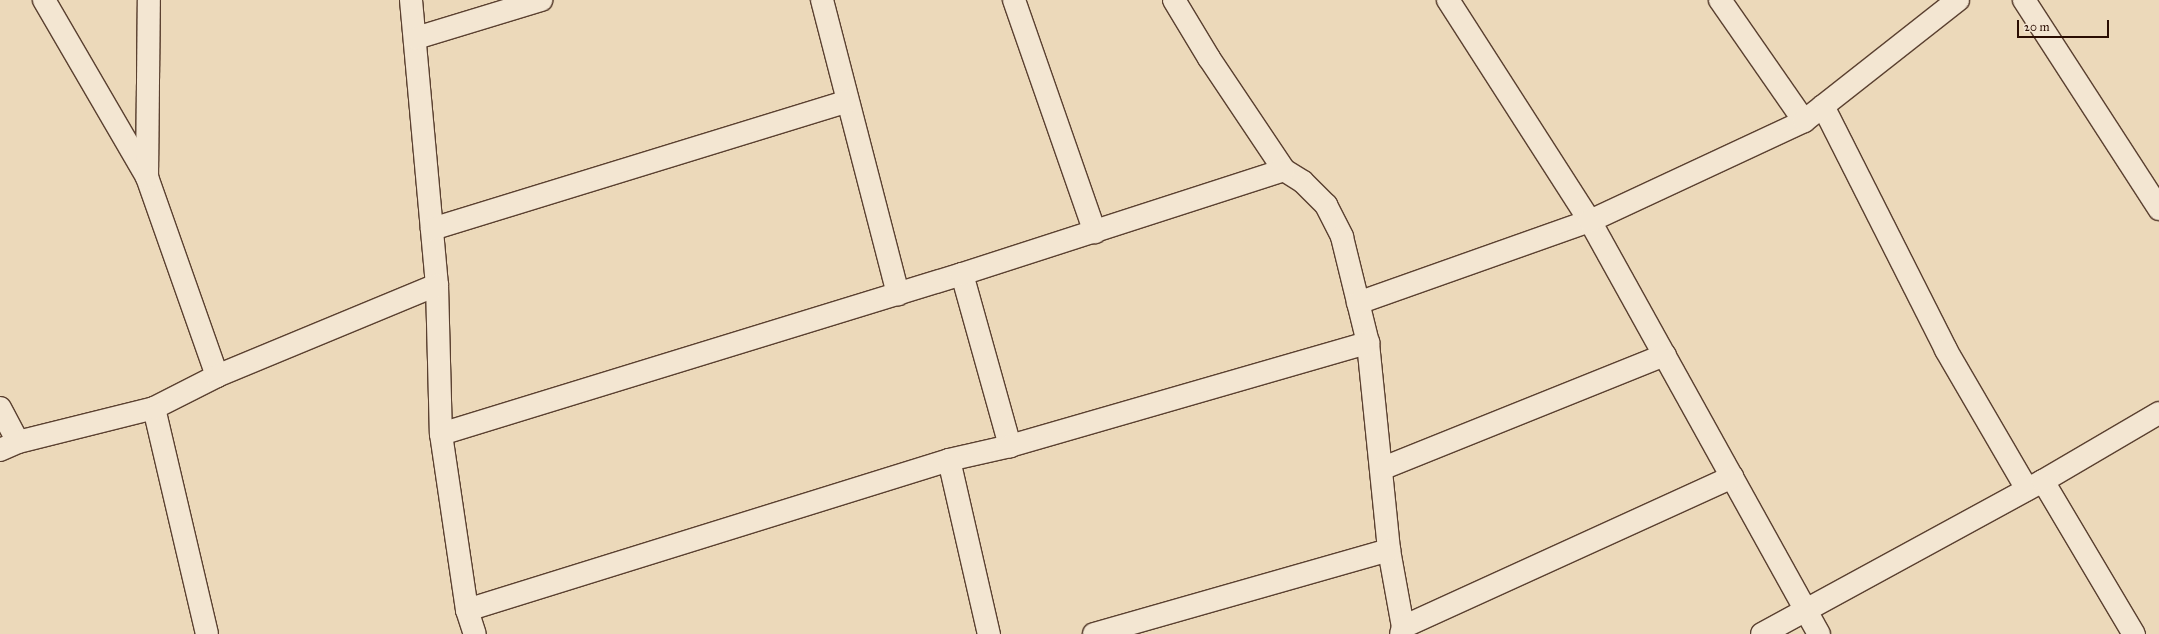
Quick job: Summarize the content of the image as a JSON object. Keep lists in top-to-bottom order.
{
  "scale_bar": "20 m"
}
